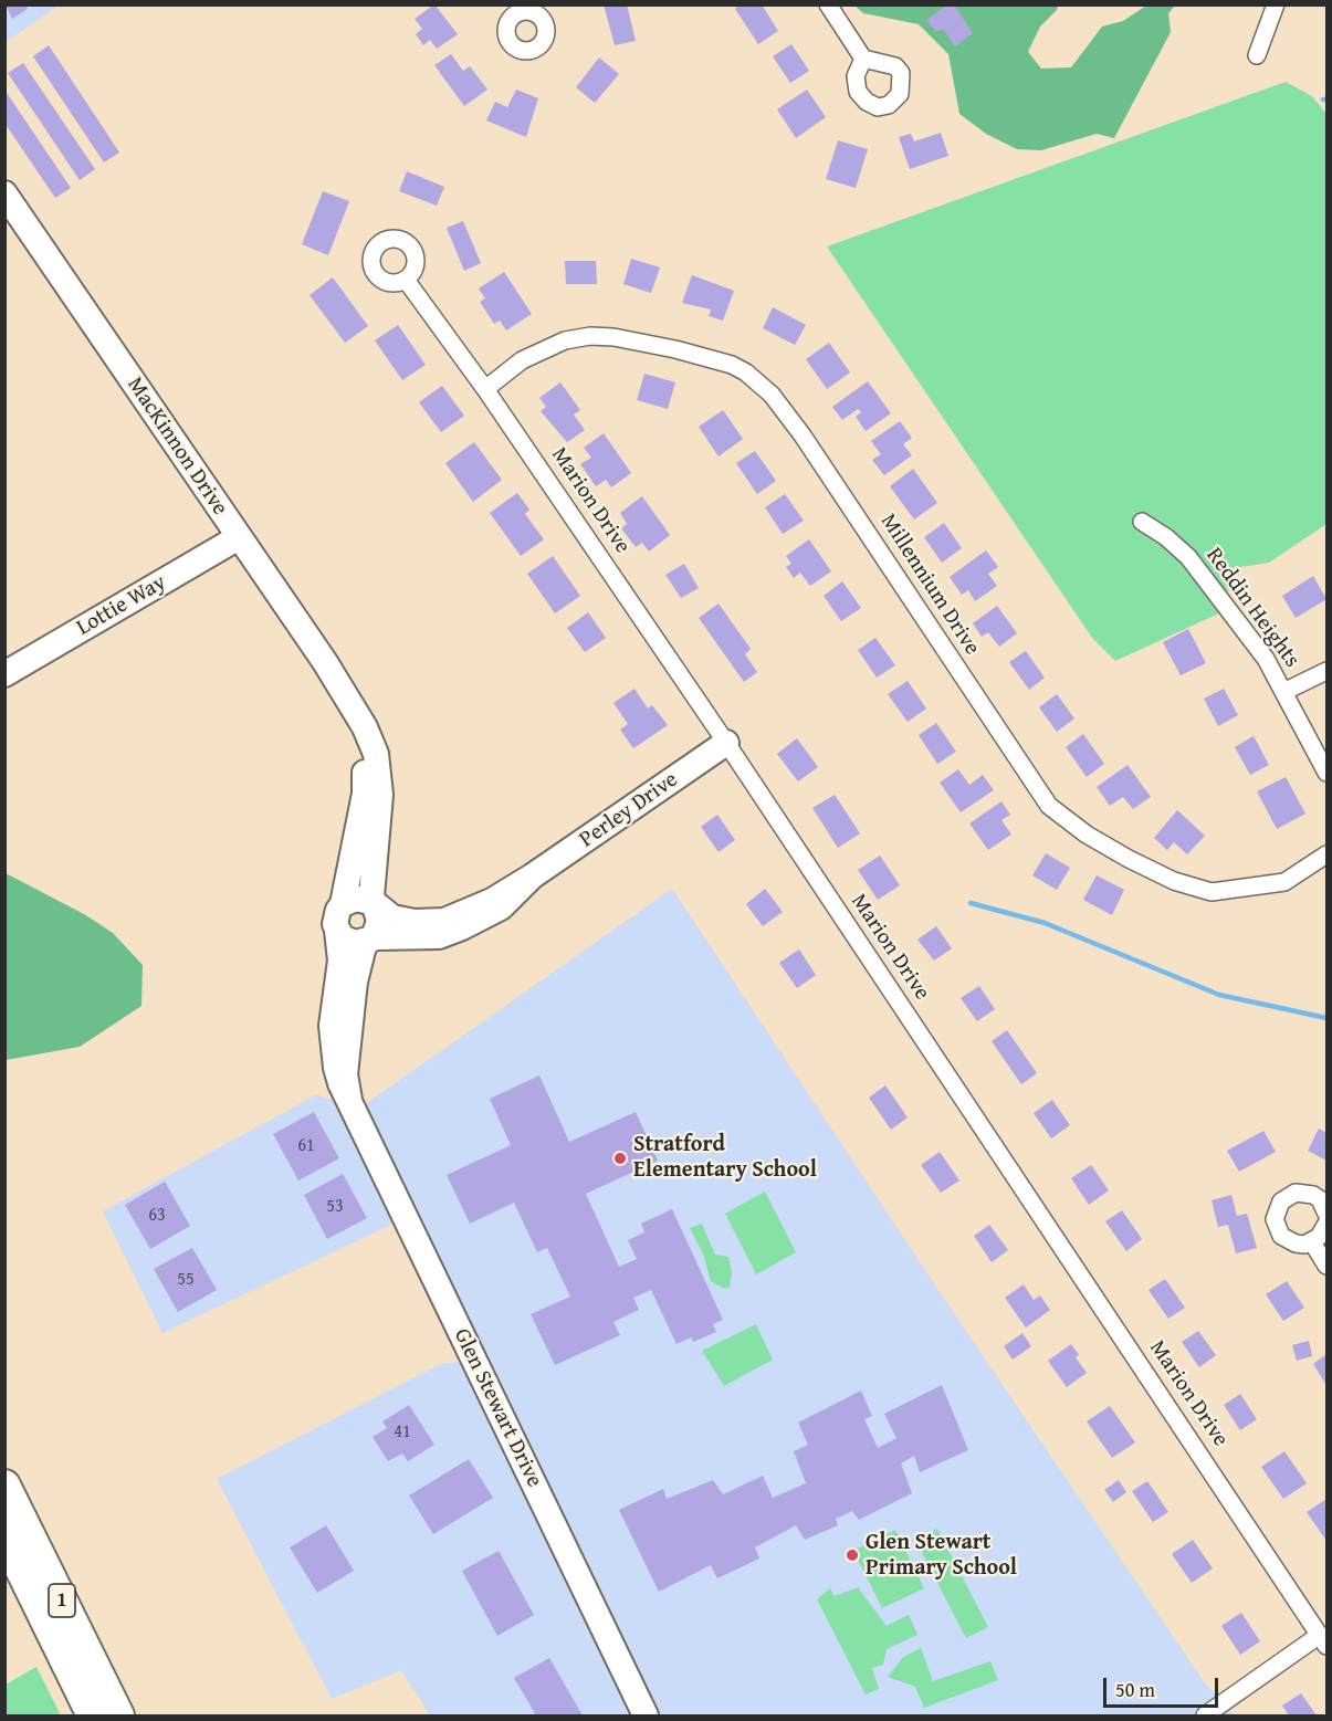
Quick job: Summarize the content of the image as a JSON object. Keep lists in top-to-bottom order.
{
  "streets": {
    "highway": ["1"],
    "street": [
      "MacKinnon Drive",
      "Marion Drive",
      "Millennium Drive",
      "Lottie Way",
      "Reddin Heights",
      "Perley Drive",
      "Glen Stewart Drive"
    ]
  },
  "crossings": [
    ["MacKinnon Drive", "Lottie Way"],
    ["MacKinnon Drive", "Perley Drive"],
    ["MacKinnon Drive", "Glen Stewart Drive"],
    ["Marion Drive", "Millennium Drive"],
    ["Marion Drive", "Perley Drive"],
    ["Perley Drive", "Glen Stewart Drive"]
  ],
  "places": ["Stratford Elementary School", "Glen Stewart Primary School"],
  "house_numbers": [
    "61",
    "53",
    "63",
    "55",
    "41"
  ],
  "scale_bar": "50 m"
}
